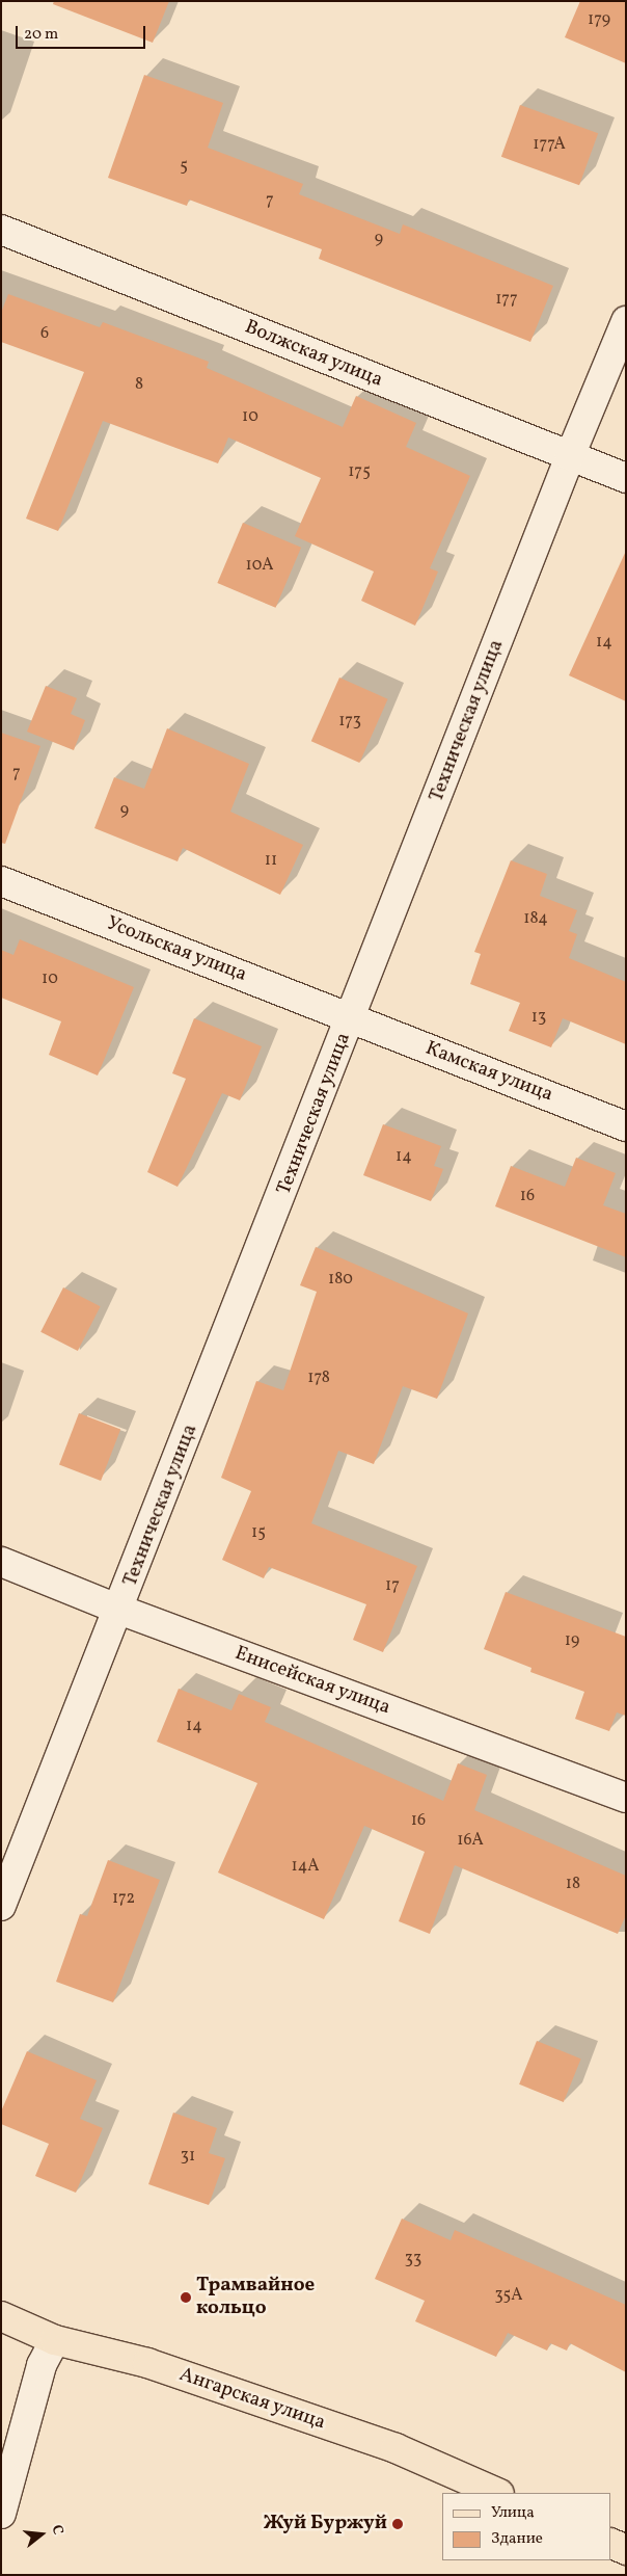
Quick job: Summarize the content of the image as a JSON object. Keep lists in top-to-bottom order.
{
  "streets": {
    "main road": ["Ангарская улица"],
    "street": [
      "Волжская улица",
      "Техническая улица",
      "Усольская улица",
      "Камская улица",
      "Енисейская улица"
    ]
  },
  "crossings": [
    ["Волжская улица", "Техническая улица"],
    ["Техническая улица", "Усольская улица"],
    ["Техническая улица", "Камская улица"],
    ["Техническая улица", "Енисейская улица"],
    ["Усольская улица", "Камская улица"]
  ],
  "places": ["Трамвайное кольцо", "Жуй Буржуй"],
  "house_numbers": [
    "179",
    "177А",
    "5",
    "7",
    "9",
    "177",
    "6",
    "8",
    "10",
    "175",
    "10А",
    "14",
    "173",
    "7",
    "9",
    "11",
    "184",
    "10",
    "13",
    "14",
    "16",
    "180",
    "178",
    "15",
    "17",
    "19",
    "14",
    "16",
    "16А",
    "14А",
    "18",
    "172",
    "31",
    "33",
    "35А"
  ],
  "legend": ["Улица", "Здание"],
  "scale_bar": "20 m",
  "north": "right"
}
